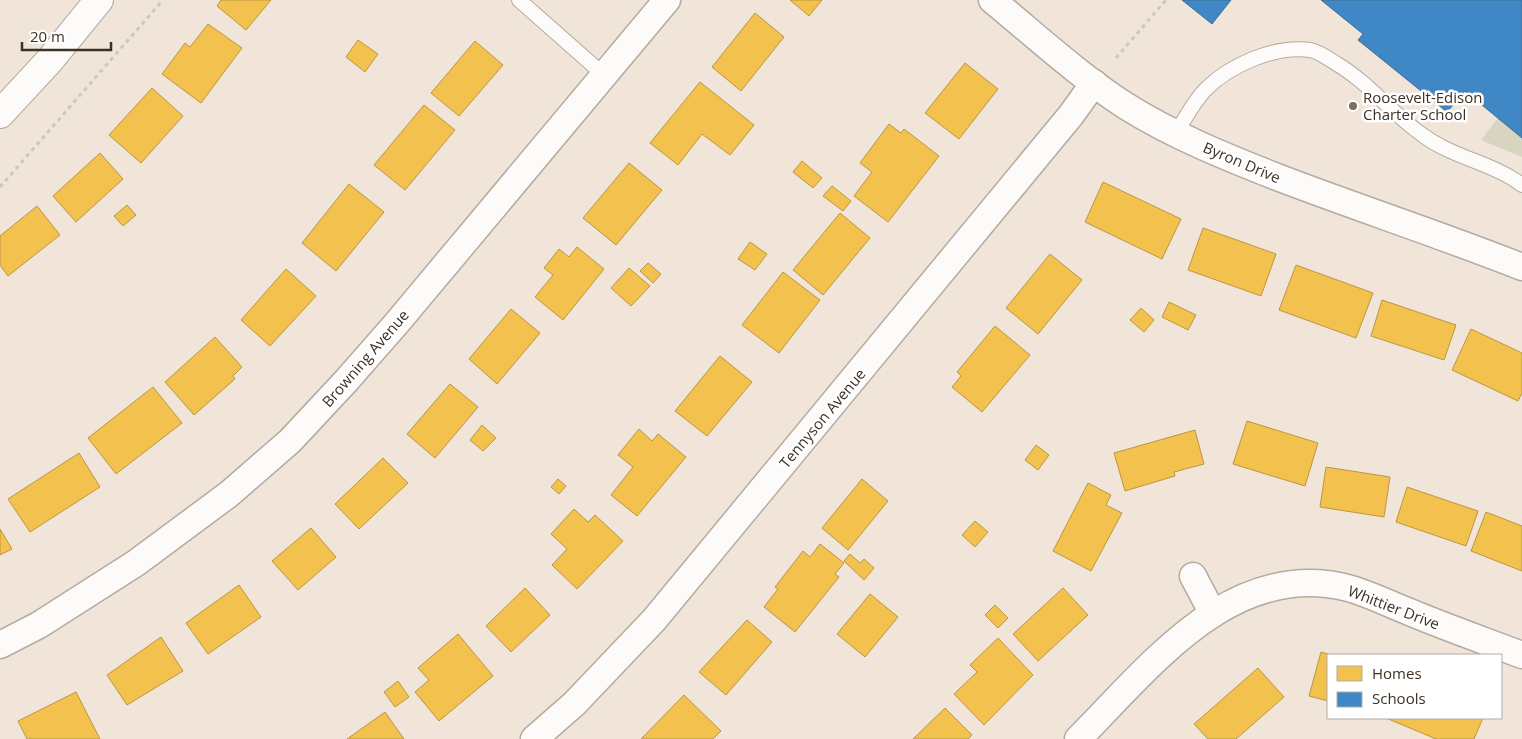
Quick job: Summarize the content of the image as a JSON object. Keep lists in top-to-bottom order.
{
  "streets": {
    "street": [
      "Byron Drive",
      "Browning Avenue",
      "Tennyson Avenue",
      "Whittier Drive"
    ]
  },
  "crossings": [
    ["Byron Drive", "Tennyson Avenue"]
  ],
  "places": ["Roosevelt-Edison Charter School"],
  "legend": ["Homes", "Schools"],
  "scale_bar": "20 m"
}
